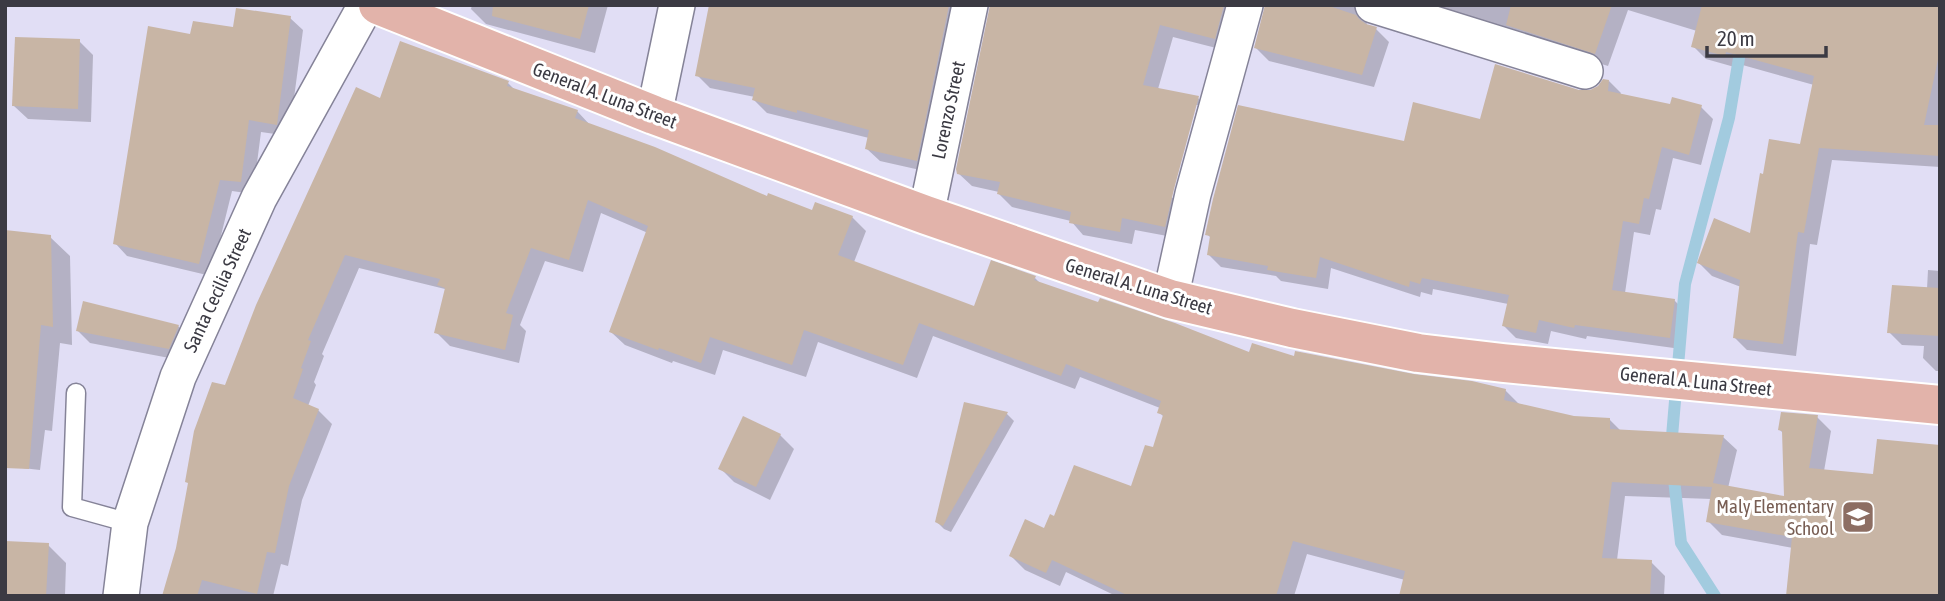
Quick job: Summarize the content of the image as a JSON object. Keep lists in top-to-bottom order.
{
  "streets": {
    "main road": ["General A. Luna Street"],
    "street": ["Lorenzo Street", "Santa Cecilia Street"]
  },
  "crossings": [
    ["General A. Luna Street", "Lorenzo Street"]
  ],
  "places": {
    "school or university": ["Maly Elementary School"]
  },
  "scale_bar": "20 m"
}
